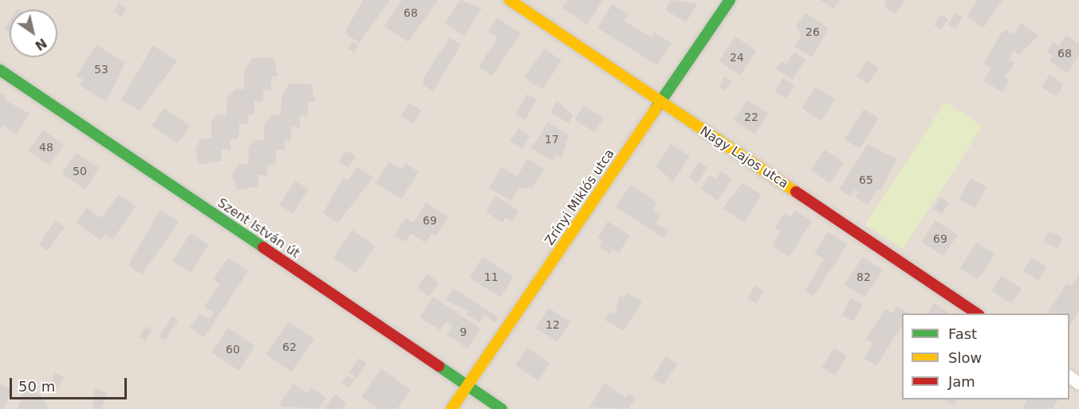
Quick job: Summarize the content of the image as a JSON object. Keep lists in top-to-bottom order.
{
  "streets": {
    "street": ["Nagy Lajos utca", "Zrínyi Miklós utca", "Szent István út"]
  },
  "crossings": [
    ["Nagy Lajos utca", "Zrínyi Miklós utca"],
    ["Zrínyi Miklós utca", "Szent István út"]
  ],
  "house_numbers": [
    "68",
    "26",
    "68",
    "24",
    "53",
    "22",
    "17",
    "48",
    "50",
    "65",
    "69",
    "69",
    "11",
    "82",
    "12",
    "9",
    "62",
    "60"
  ],
  "legend": ["Fast", "Slow", "Jam"],
  "scale_bar": "50 m",
  "north": "bottom right"
}
